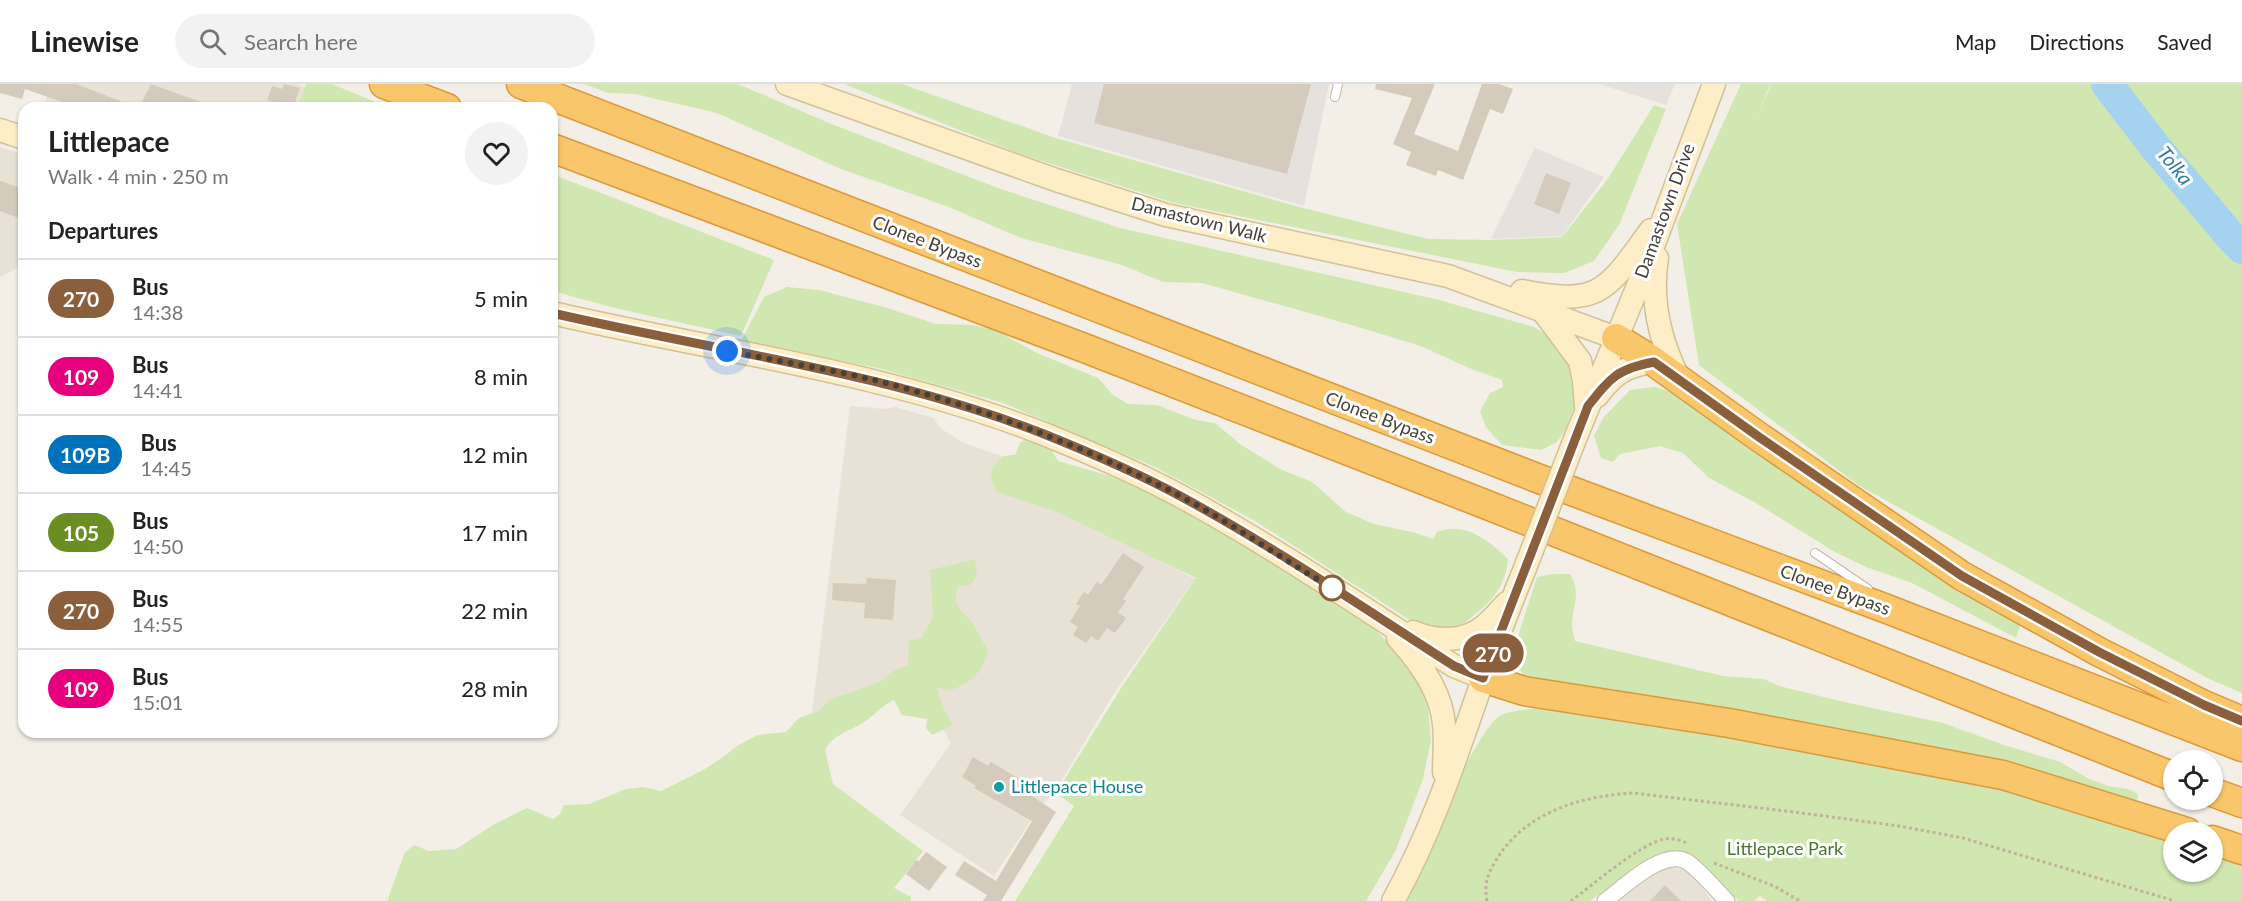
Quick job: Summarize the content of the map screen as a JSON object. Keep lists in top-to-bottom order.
{
  "streets": {
    "highway": ["Clonee Bypass"],
    "main road": ["Damastown Drive", "Damastown Walk"]
  },
  "crossings": [
    ["Damastown Drive", "Damastown Walk"]
  ],
  "water": ["Tolka"],
  "parks": ["Littlepace Park"],
  "places": ["Littlepace House"],
  "lines": ["bus line 270"],
  "page": {
    "header": "Linewise",
    "search": "Search here",
    "nav": ["Map", "Directions", "Saved"],
    "on_map": "270",
    "heading": [
      ["Littlepace", "Walk · 4 min · 250 m"],
      "Departures"
    ],
    "list": [
      {
        "mark": "270",
        "name": "Bus",
        "note": "14:38",
        "value": "5 min"
      },
      {
        "mark": "109",
        "name": "Bus",
        "note": "14:41",
        "value": "8 min"
      },
      {
        "mark": "109B",
        "name": "Bus",
        "note": "14:45",
        "value": "12 min"
      },
      {
        "mark": "105",
        "name": "Bus",
        "note": "14:50",
        "value": "17 min"
      },
      {
        "mark": "270",
        "name": "Bus",
        "note": "14:55",
        "value": "22 min"
      },
      {
        "mark": "109",
        "name": "Bus",
        "note": "15:01",
        "value": "28 min"
      }
    ]
  }
}
